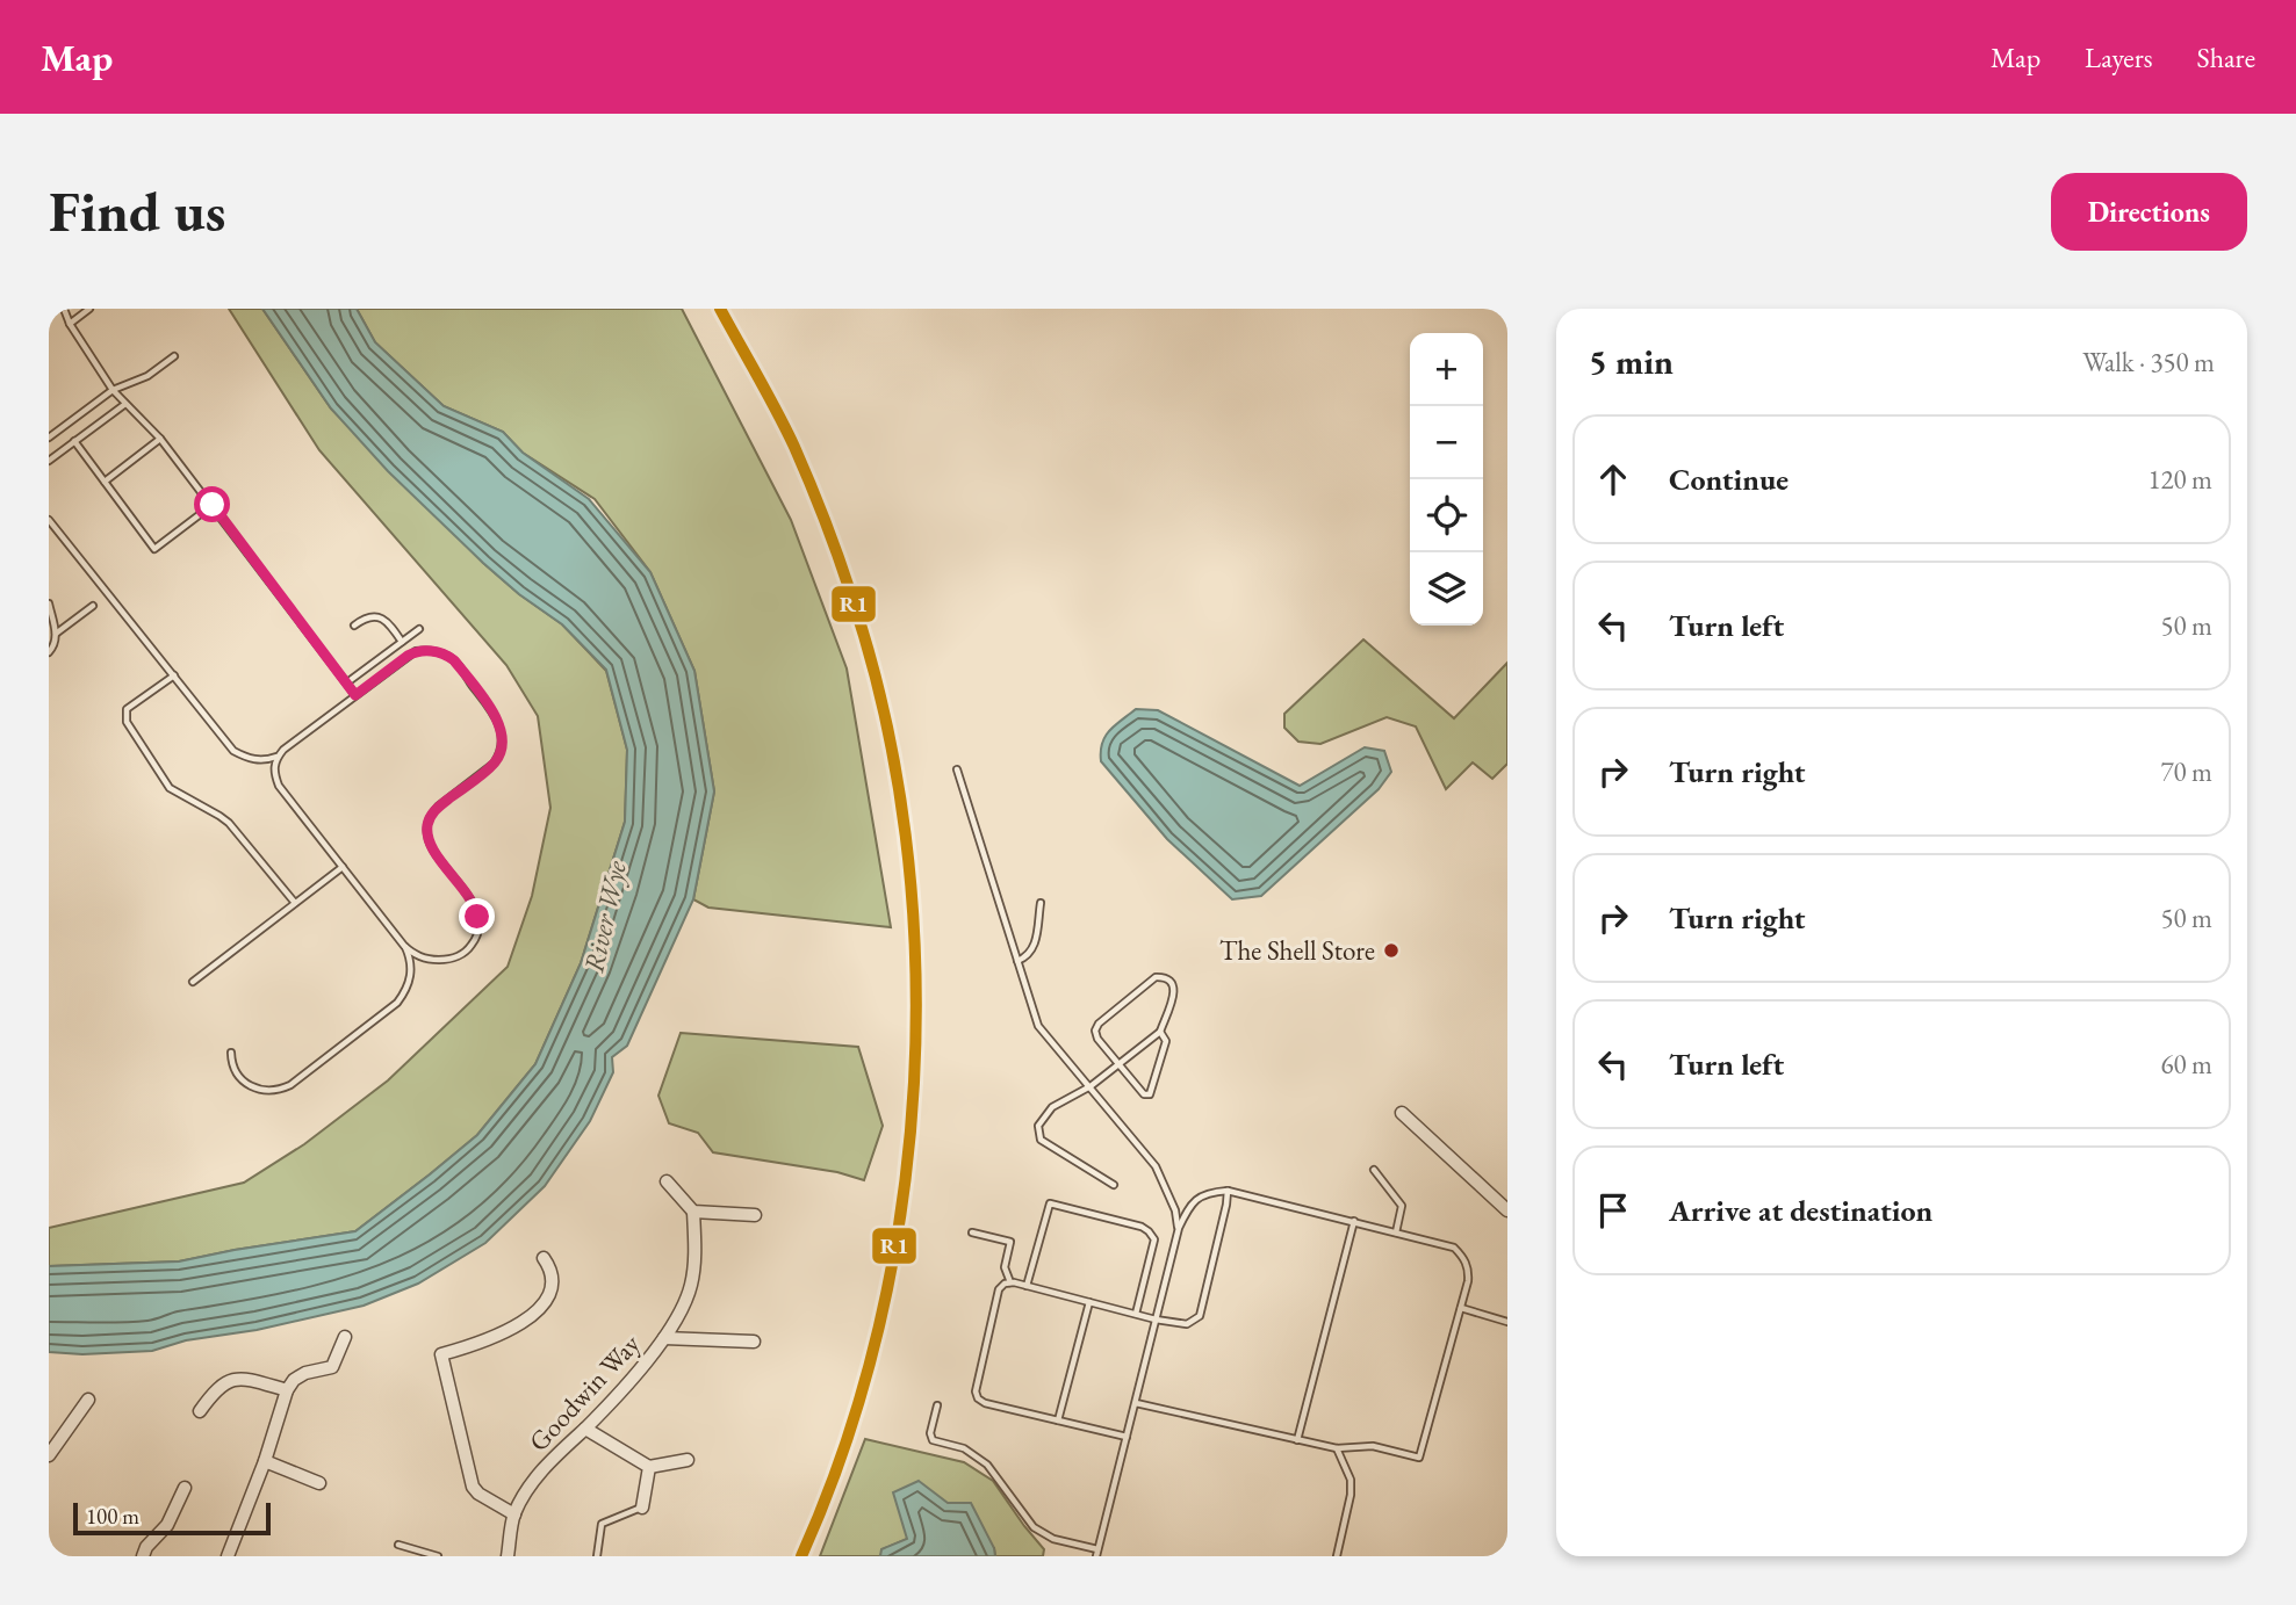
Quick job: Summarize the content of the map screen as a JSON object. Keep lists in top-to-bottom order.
{
  "streets": {
    "street": ["Goodwin Way"]
  },
  "water": ["River Wye"],
  "places": ["The Shell Store"],
  "lines": ["transit line R1"],
  "scale_bar": "100 m",
  "page": {
    "header": "Map",
    "nav": ["Map", "Layers", "Share"],
    "buttons": "Directions",
    "title": "Find us",
    "heading": ["5 min", "Walk · 350 m"],
    "map_buttons": ["+", "−"],
    "list": [
      ["Continue", "120 m"],
      ["Turn left", "50 m"],
      ["Turn right", "70 m"],
      ["Turn right", "50 m"],
      ["Turn left", "60 m"],
      "Arrive at destination"
    ],
    "scale": "100 m"
  }
}
